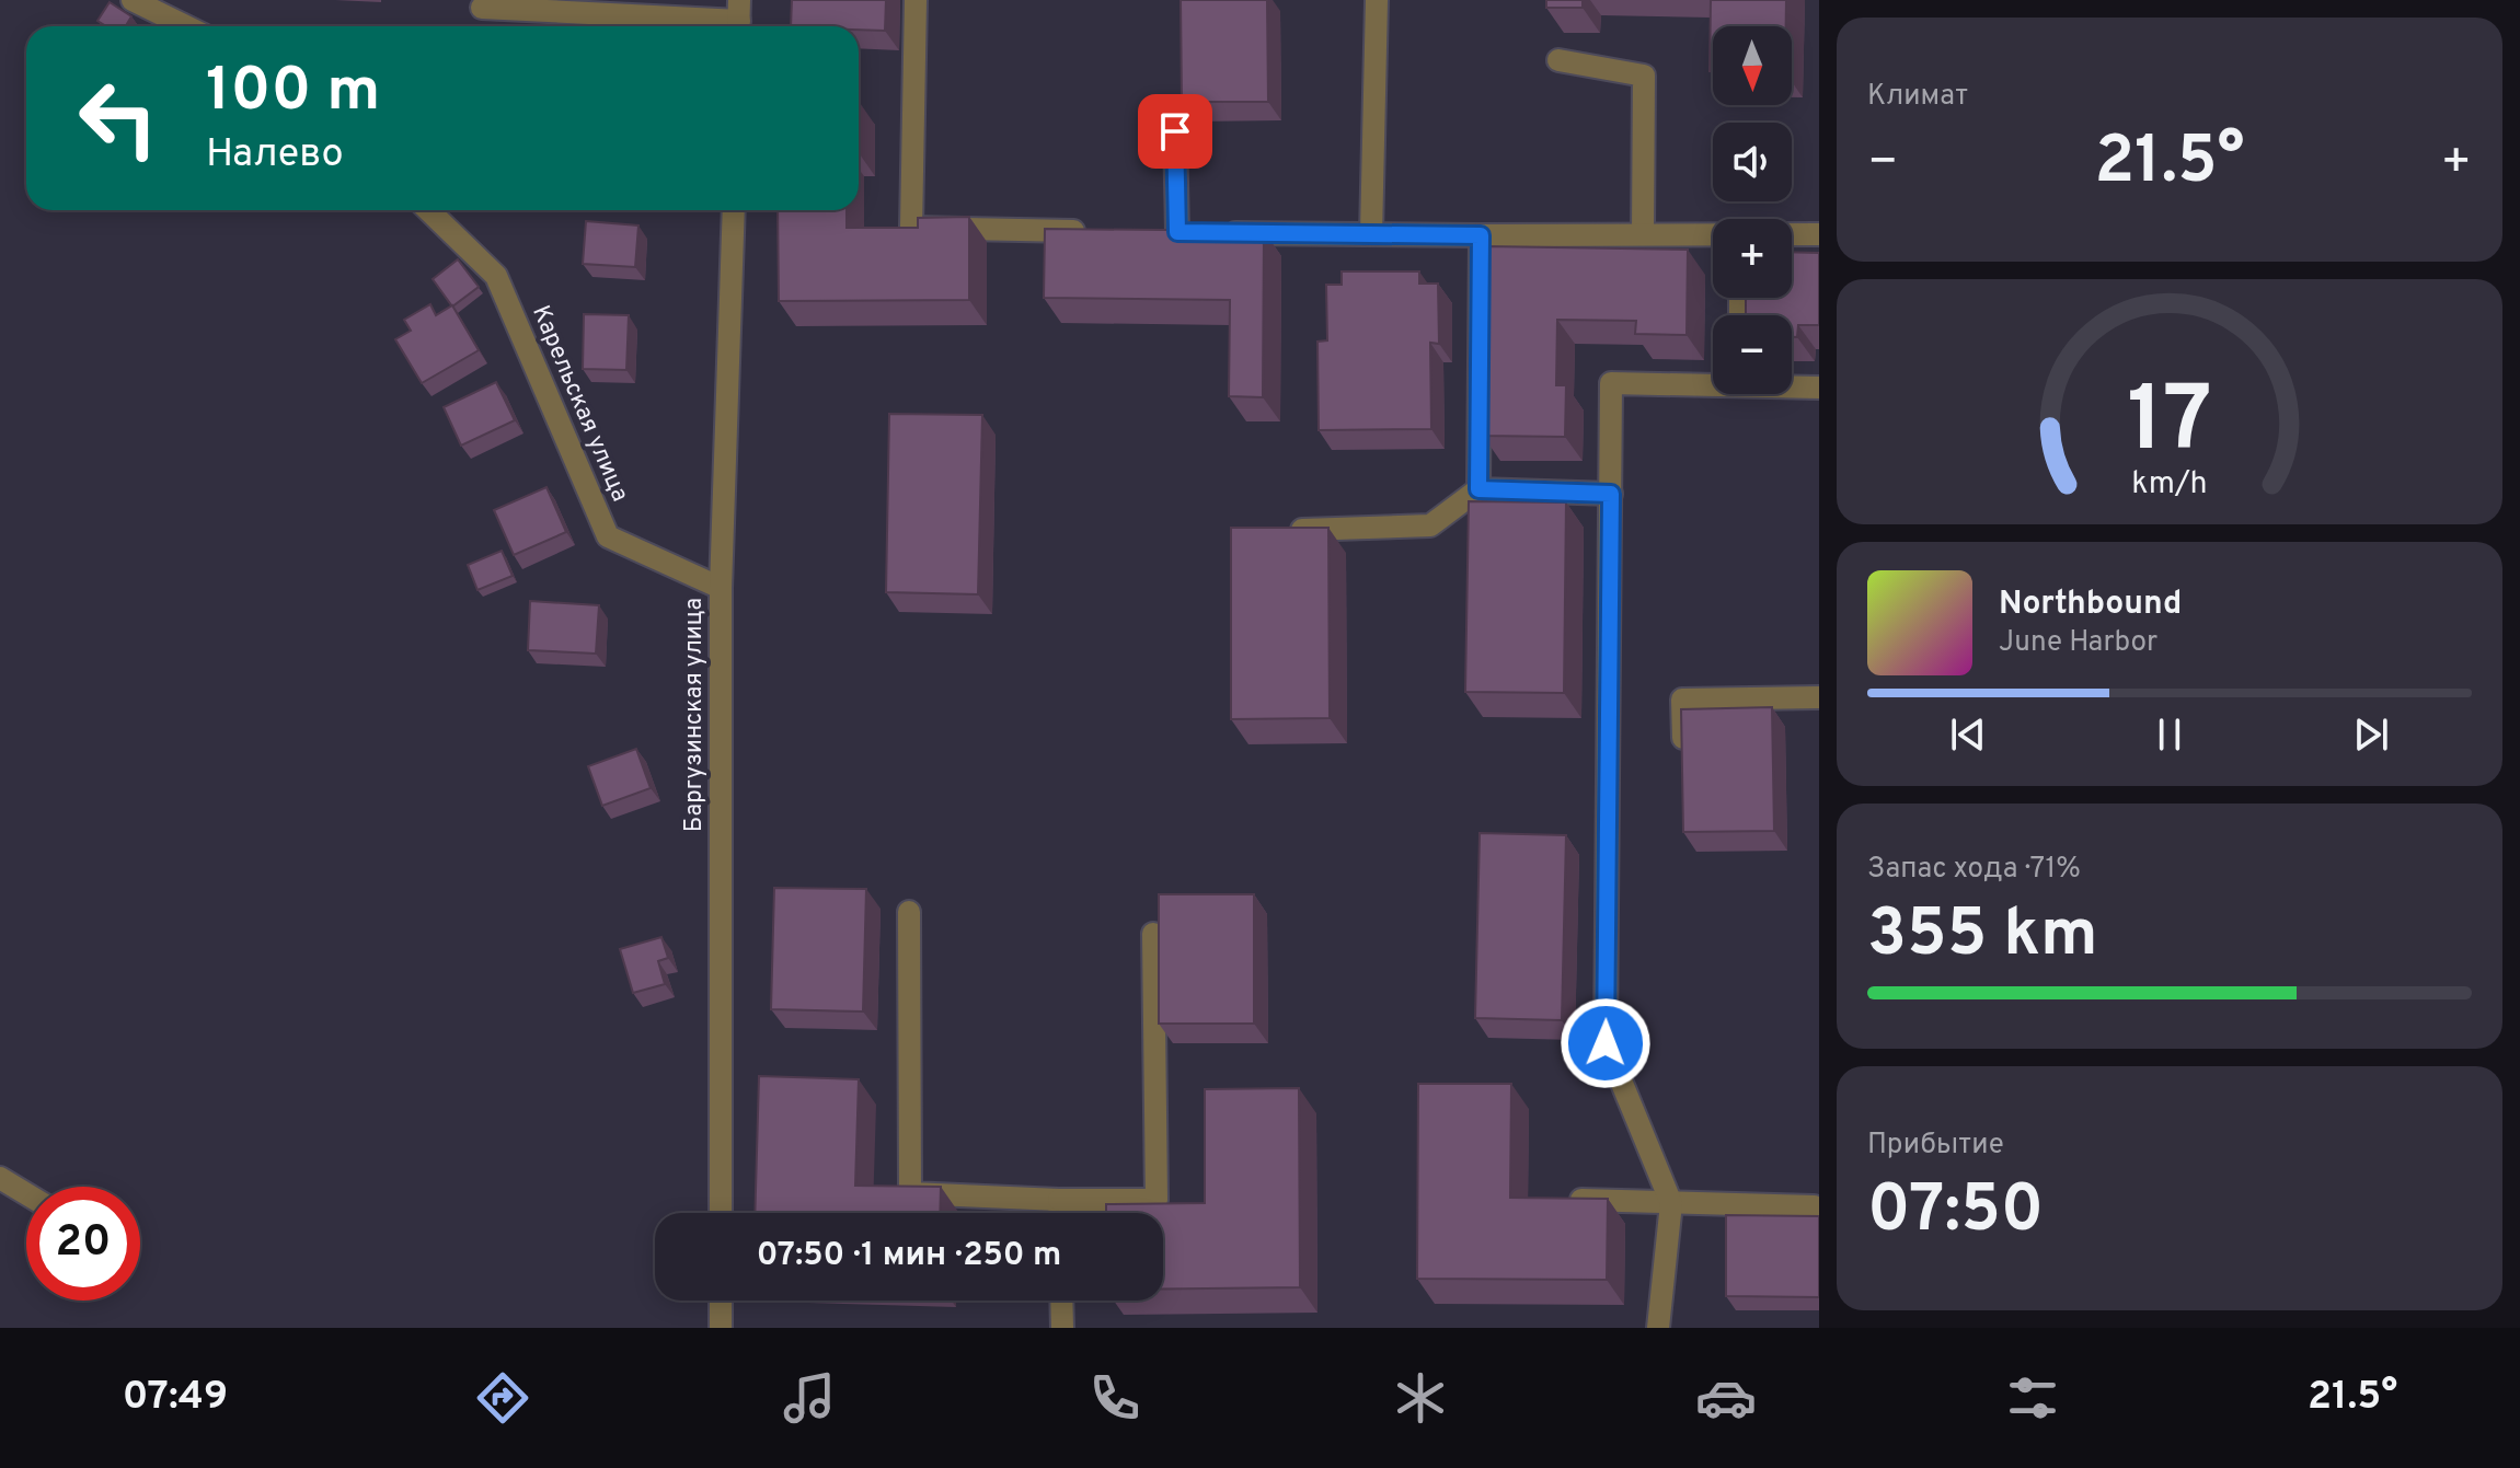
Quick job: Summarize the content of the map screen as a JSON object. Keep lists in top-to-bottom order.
{
  "streets": {
    "street": ["Карельская улица", "Баргузинская улица"]
  },
  "crossings": [
    ["Карельская улица", "Баргузинская улица"]
  ],
  "north": "bottom",
  "page": {
    "tile": [
      "Климат",
      ["Запас хода · 71%", "355 km"],
      ["Прибытие", "07:50"]
    ],
    "map_buttons": ["+", "−"],
    "turn": ["100 m", "Налево"],
    "heat": ["−", "21.5°", "+"],
    "song": ["Northbound", "June Harbor"],
    "limit": "20",
    "trip": "07:50 · 1 мин · 250 m",
    "tabs": ["07:49", "21.5°"],
    "gauge": ["17", "km/h"]
  }
}
